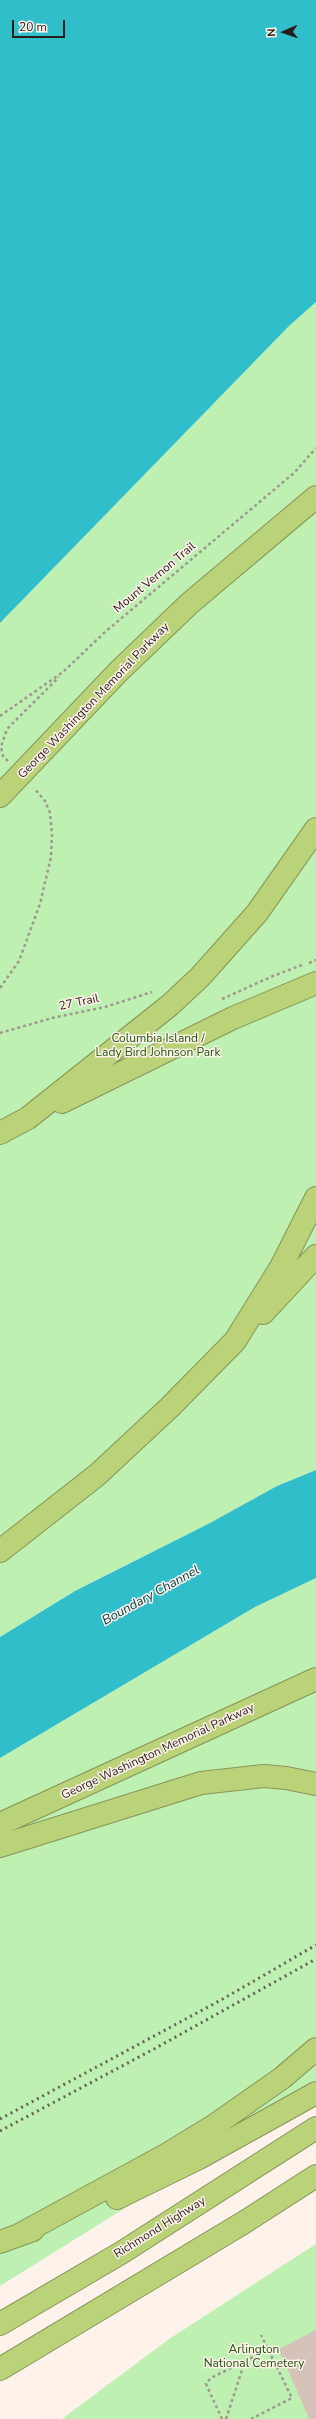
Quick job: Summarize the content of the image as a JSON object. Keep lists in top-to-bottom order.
{
  "streets": {
    "highway": ["George Washington Memorial Parkway", "Richmond Highway"],
    "path": ["Mount Vernon Trail", "27 Trail"]
  },
  "water": ["Boundary Channel"],
  "parks": ["Columbia Island / Lady Bird Johnson Park", "Arlington National Cemetery"],
  "scale_bar": "20 m",
  "north": "left"
}
